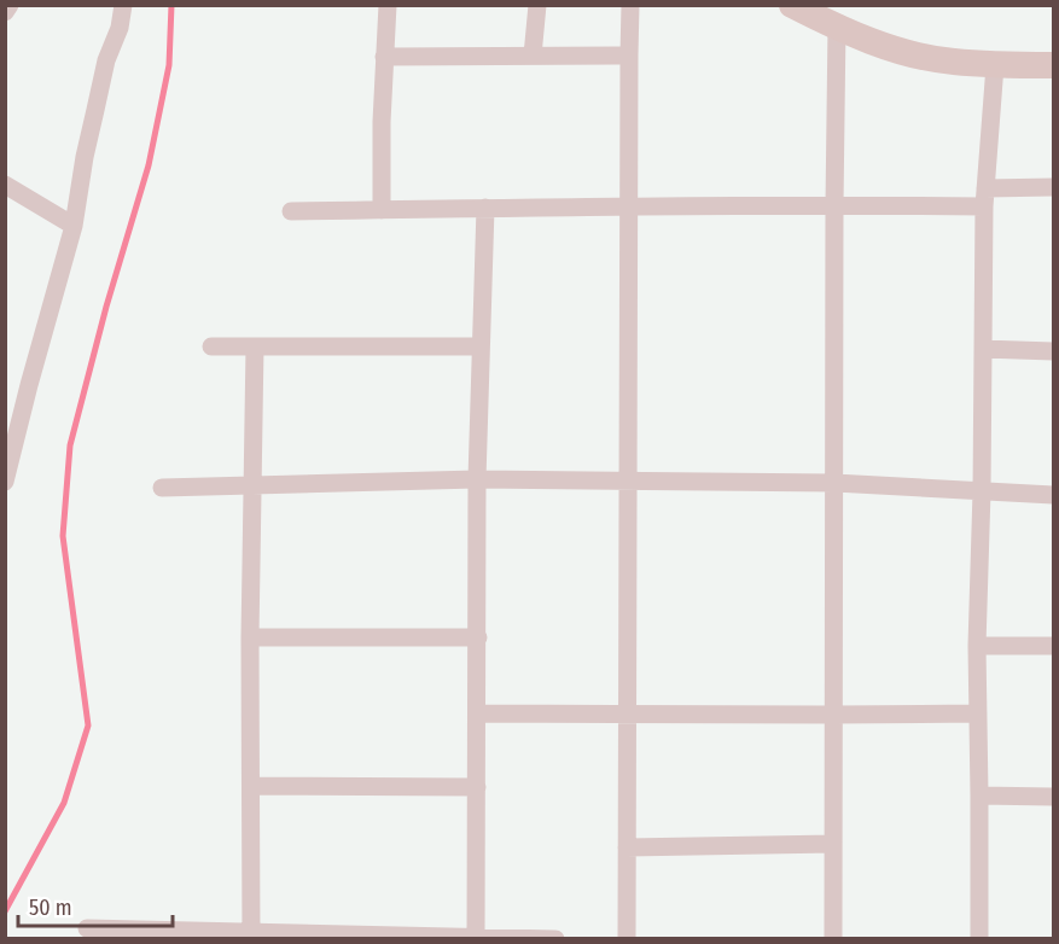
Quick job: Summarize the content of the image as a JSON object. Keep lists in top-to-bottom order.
{
  "scale_bar": "50 m"
}
